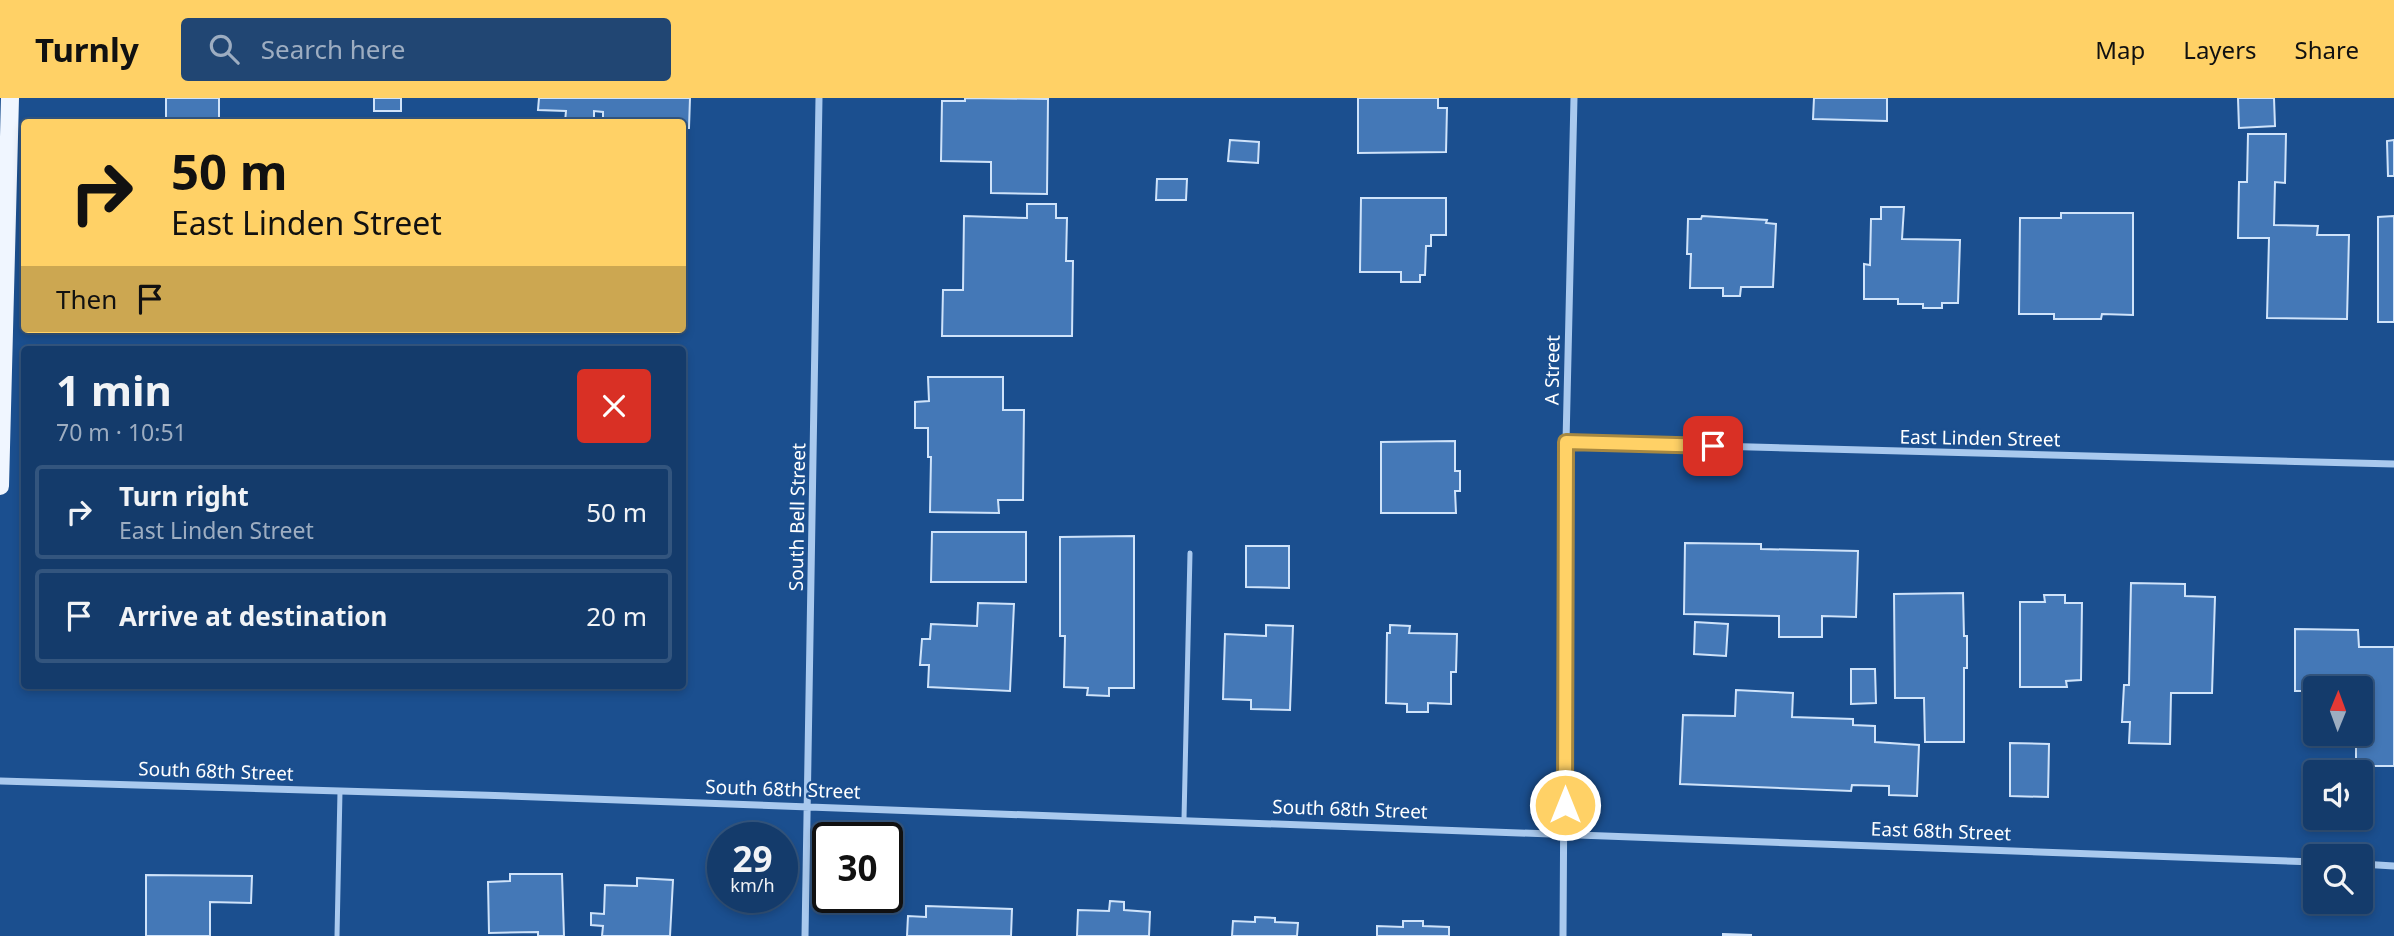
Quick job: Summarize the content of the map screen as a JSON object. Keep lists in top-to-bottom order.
{
  "streets": {
    "street": [
      "A Street",
      "East Linden Street",
      "South Bell Street",
      "South 68th Street",
      "East 68th Street"
    ]
  },
  "crossings": [
    ["A Street", "East Linden Street"],
    ["A Street", "South 68th Street"],
    ["A Street", "East 68th Street"],
    ["South Bell Street", "South 68th Street"],
    ["South 68th Street", "East 68th Street"]
  ],
  "north": "top",
  "page": {
    "header": "Turnly",
    "search": "Search here",
    "nav": ["Map", "Layers", "Share"],
    "turn": ["50 m", "East Linden Street"],
    "then": "Then",
    "heading": ["1 min", "70 m · 10:51"],
    "list": [
      {
        "name": "Turn right",
        "note": "East Linden Street",
        "value": "50 m"
      },
      {
        "name": "Arrive at destination",
        "value": "20 m"
      }
    ],
    "speed": "29 km/h",
    "limit": "30"
  }
}
